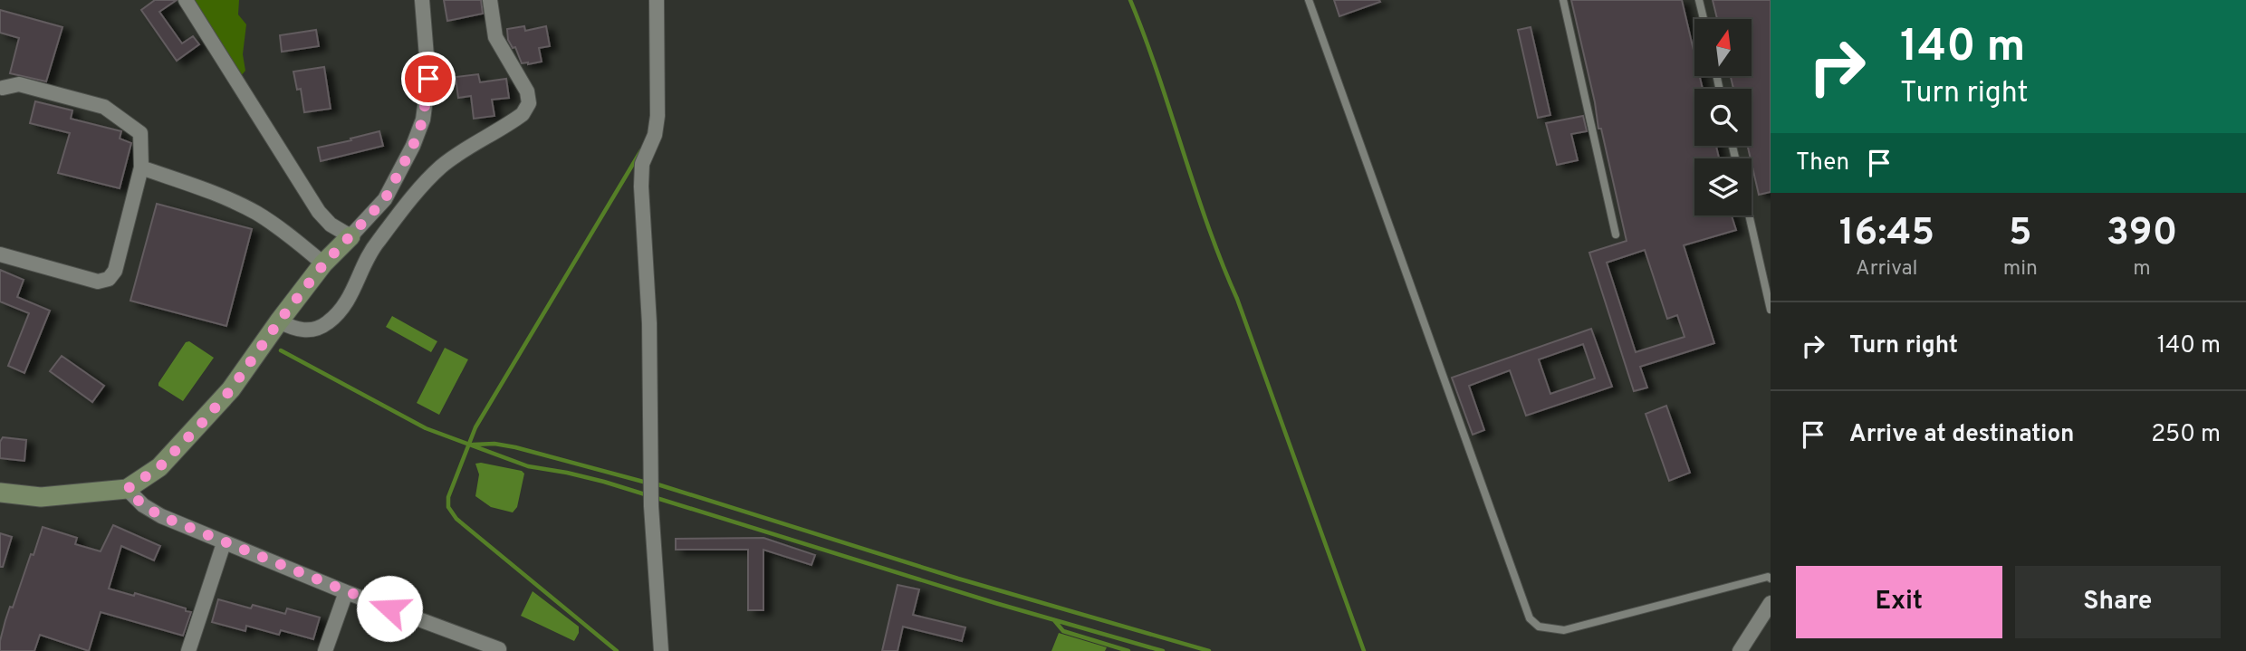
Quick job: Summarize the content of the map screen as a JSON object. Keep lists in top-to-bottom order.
{
  "north": "top",
  "page": {
    "turn": ["140 m", "Turn right"],
    "then": "Then",
    "eta": [
      "16:45",
      "Arrival",
      "5",
      "min",
      "390",
      "m"
    ],
    "list": [
      {
        "name": "Turn right",
        "value": "140 m"
      },
      {
        "name": "Arrive at destination",
        "value": "250 m"
      }
    ],
    "buttons": ["Exit", "Share"]
  }
}
